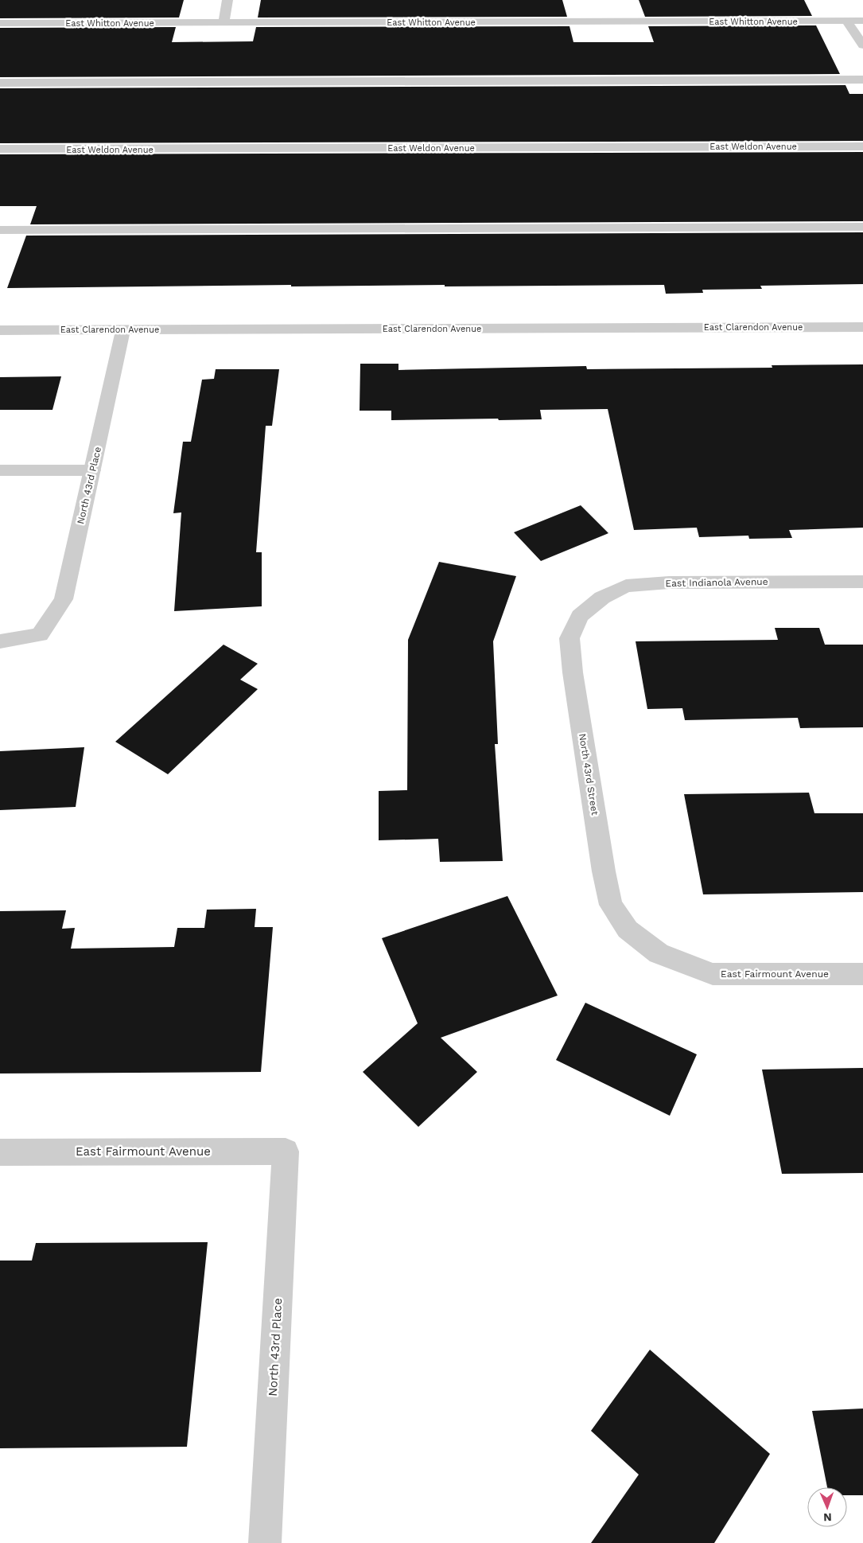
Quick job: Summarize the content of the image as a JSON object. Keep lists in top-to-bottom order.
{
  "streets": {
    "street": [
      "East Whitton Avenue",
      "East Weldon Avenue",
      "East Clarendon Avenue",
      "North 43rd Place",
      "East Indianola Avenue",
      "North 43rd Street",
      "East Fairmount Avenue"
    ]
  },
  "crossings": [
    ["East Clarendon Avenue", "North 43rd Place"],
    ["North 43rd Place", "East Fairmount Avenue"],
    ["East Indianola Avenue", "North 43rd Street"],
    ["North 43rd Street", "East Fairmount Avenue"]
  ],
  "north": "bottom"
}
